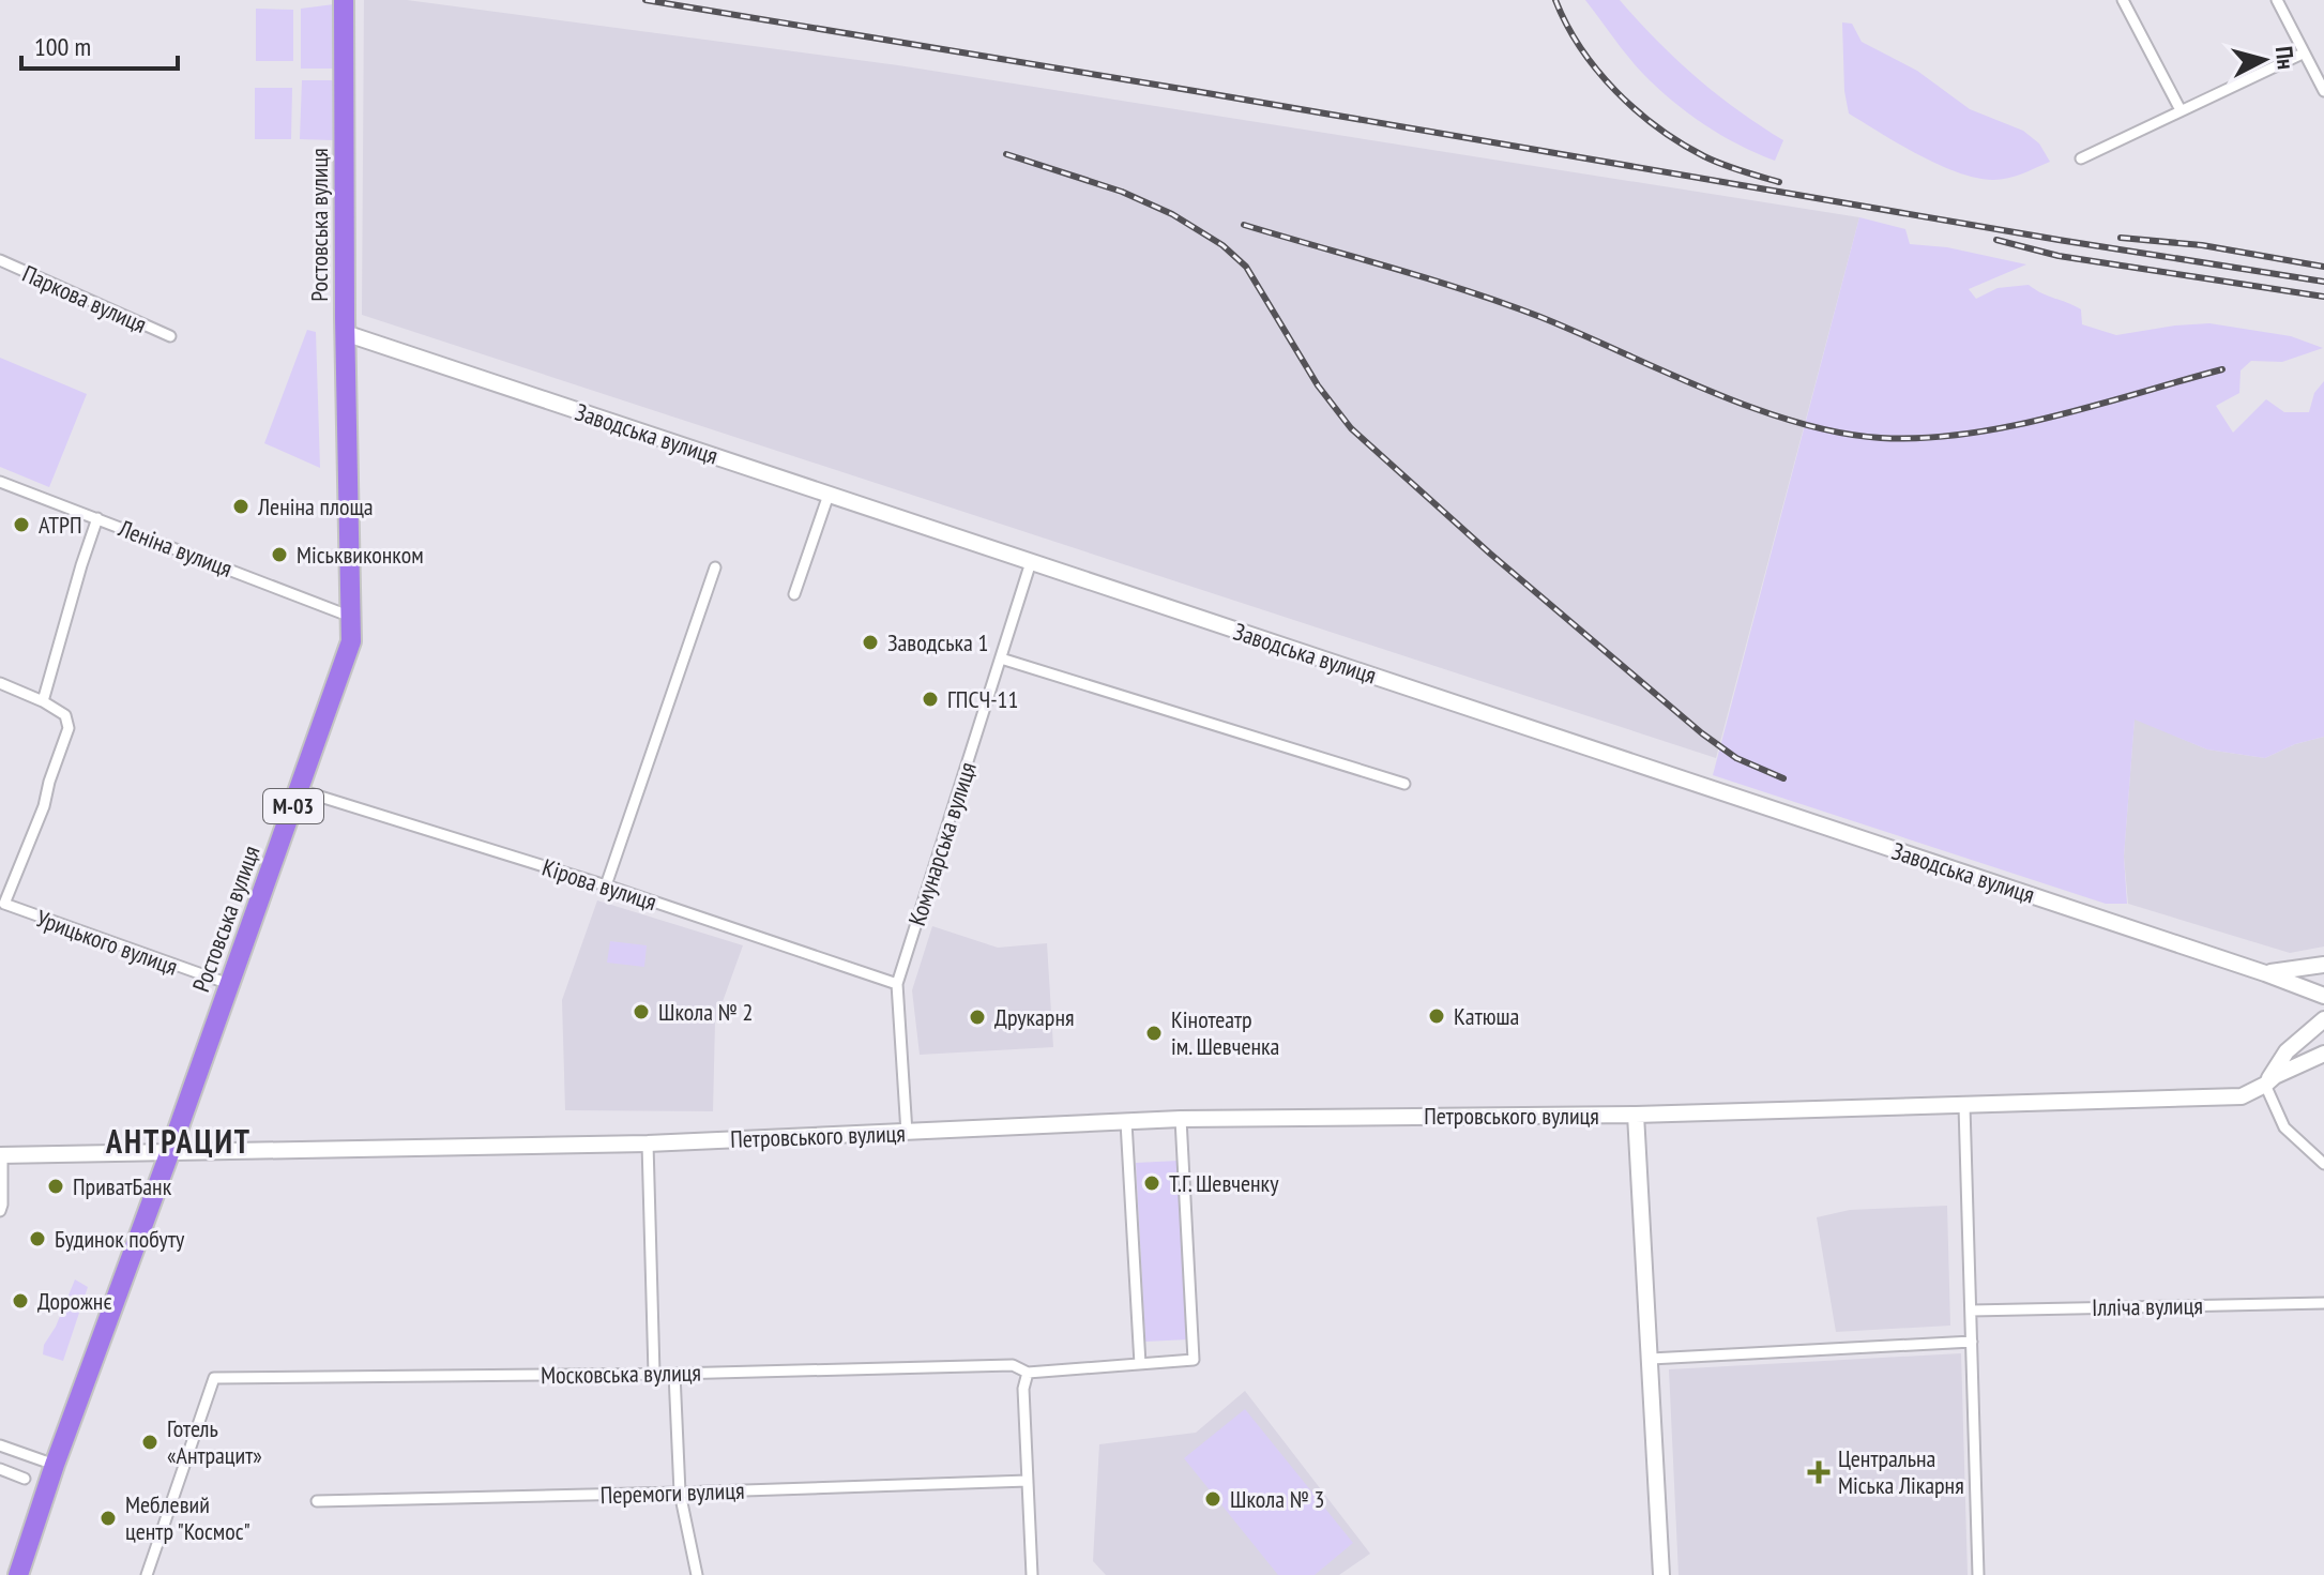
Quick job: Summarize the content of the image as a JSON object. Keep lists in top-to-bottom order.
{
  "streets": {
    "highway": ["Ростовська вулиця", "М-03"],
    "main road": ["Заводська вулиця", "Петровського вулиця"],
    "street": [
      "Паркова вулиця",
      "Леніна вулиця",
      "Комунарська вулиця",
      "Кірова вулиця",
      "Урицького вулиця",
      "Ілліча вулиця",
      "Московська вулиця",
      "Перемоги вулиця"
    ]
  },
  "crossings": [
    ["Ростовська вулиця", "Заводська вулиця"],
    ["Ростовська вулиця", "Леніна вулиця"],
    ["Ростовська вулиця", "Кірова вулиця"],
    ["Ростовська вулиця", "Урицького вулиця"],
    ["Ростовська вулиця", "Петровського вулиця"],
    ["Заводська вулиця", "Комунарська вулиця"],
    ["Комунарська вулиця", "Кірова вулиця"],
    ["Комунарська вулиця", "Петровського вулиця"],
    ["Петровського вулиця", "Московська вулиця"]
  ],
  "districts": ["АНТРАЦИТ"],
  "places": {
    "other": [
      "Леніна площа",
      "АТРП",
      "Міськвиконком",
      "Заводська 1",
      "ГПСЧ-11",
      "Школа № 2",
      "Катюша",
      "Друкарня",
      "Кінотеатр ім. Шевченка",
      "Т.Г. Шевченку",
      "ПриватБанк",
      "Будинок побуту",
      "Дорожнє",
      "Готель «Антрацит»",
      "Школа № 3",
      "Меблевий центр \"Космос\""
    ],
    "health": ["Центральна Міська Лікарня"]
  },
  "scale_bar": "100 m",
  "north": "right"
}
